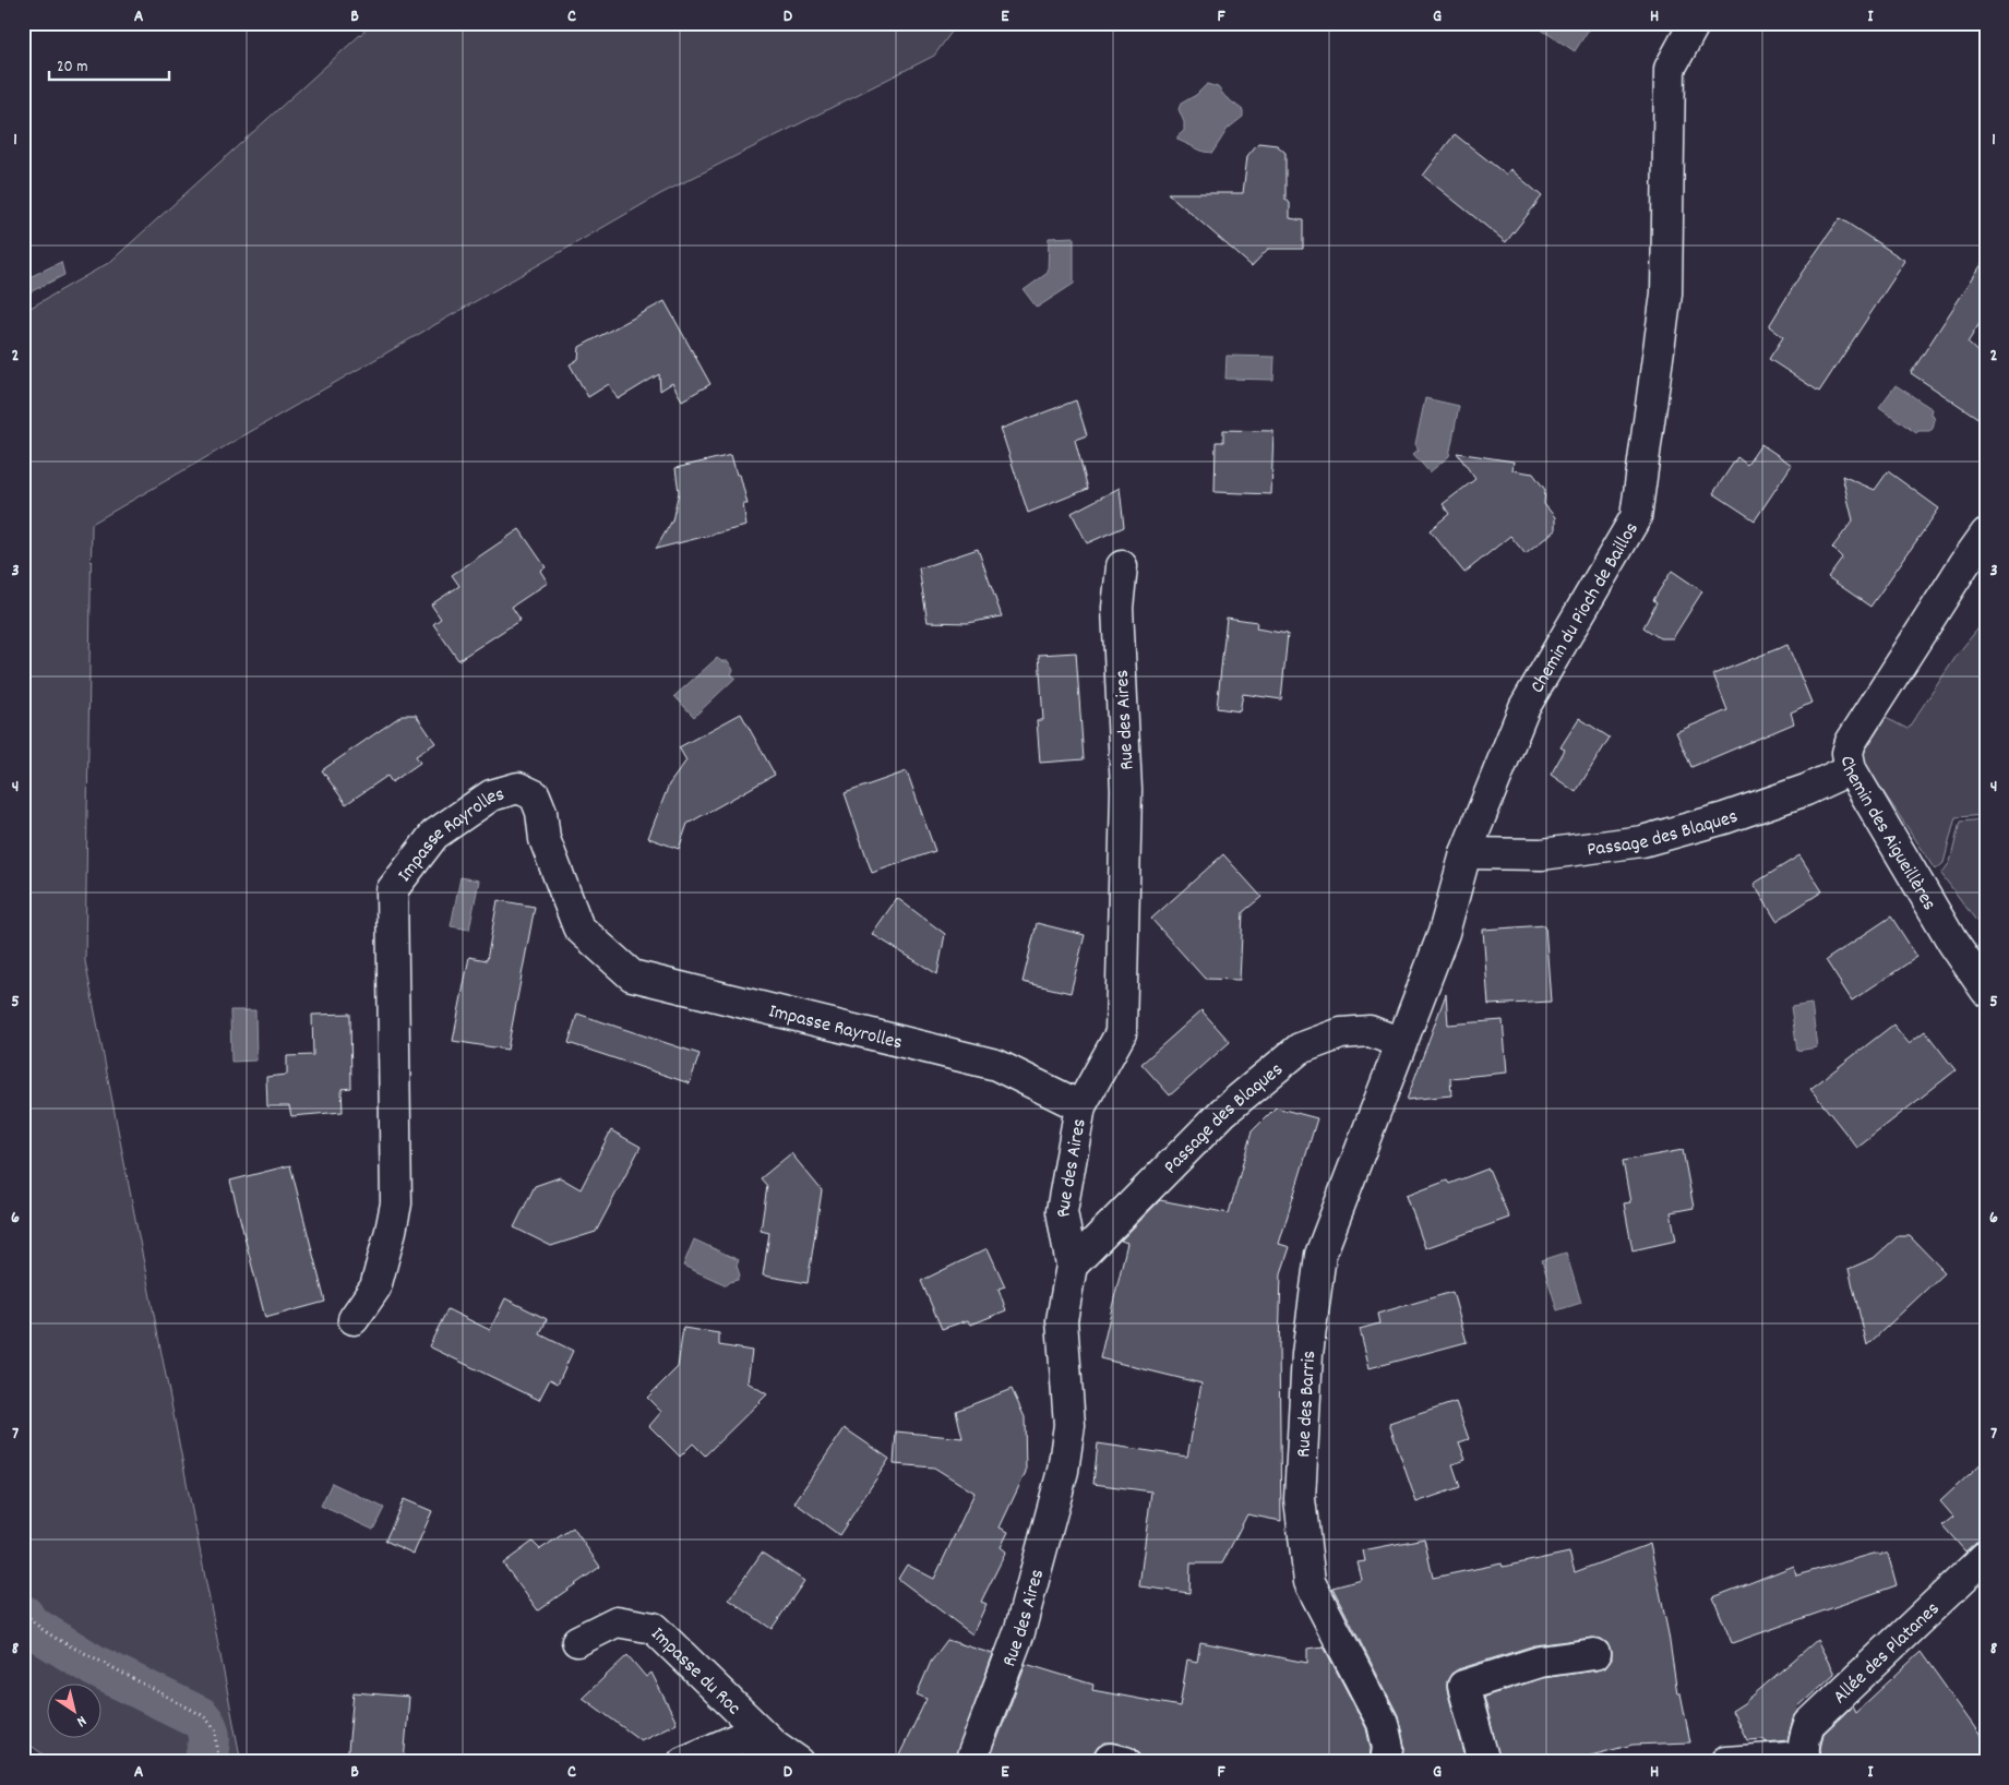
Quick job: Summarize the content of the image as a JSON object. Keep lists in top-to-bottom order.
{
  "streets": {
    "street": [
      "Chemin du Pioch de Baillos",
      "Rue des Aires",
      "Passage des Blaques",
      "Chemin des Aigueillères",
      "Impasse Rayrolles",
      "Rue des Barris",
      "Allée des Platanes",
      "Impasse du Roc"
    ]
  },
  "crossings": [
    ["Chemin du Pioch de Baillos", "Passage des Blaques"],
    ["Chemin du Pioch de Baillos", "Rue des Barris"],
    ["Rue des Aires", "Passage des Blaques"],
    ["Rue des Aires", "Impasse Rayrolles"],
    ["Passage des Blaques", "Chemin des Aigueillères"],
    ["Passage des Blaques", "Rue des Barris"]
  ],
  "scale_bar": "20 m",
  "north": "bottom right",
  "grid": {
    "columns": [
      "A",
      "B",
      "C",
      "D",
      "E",
      "F",
      "G",
      "H",
      "I"
    ],
    "rows": [
      "1",
      "2",
      "3",
      "4",
      "5",
      "6",
      "7",
      "8"
    ]
  }
}
